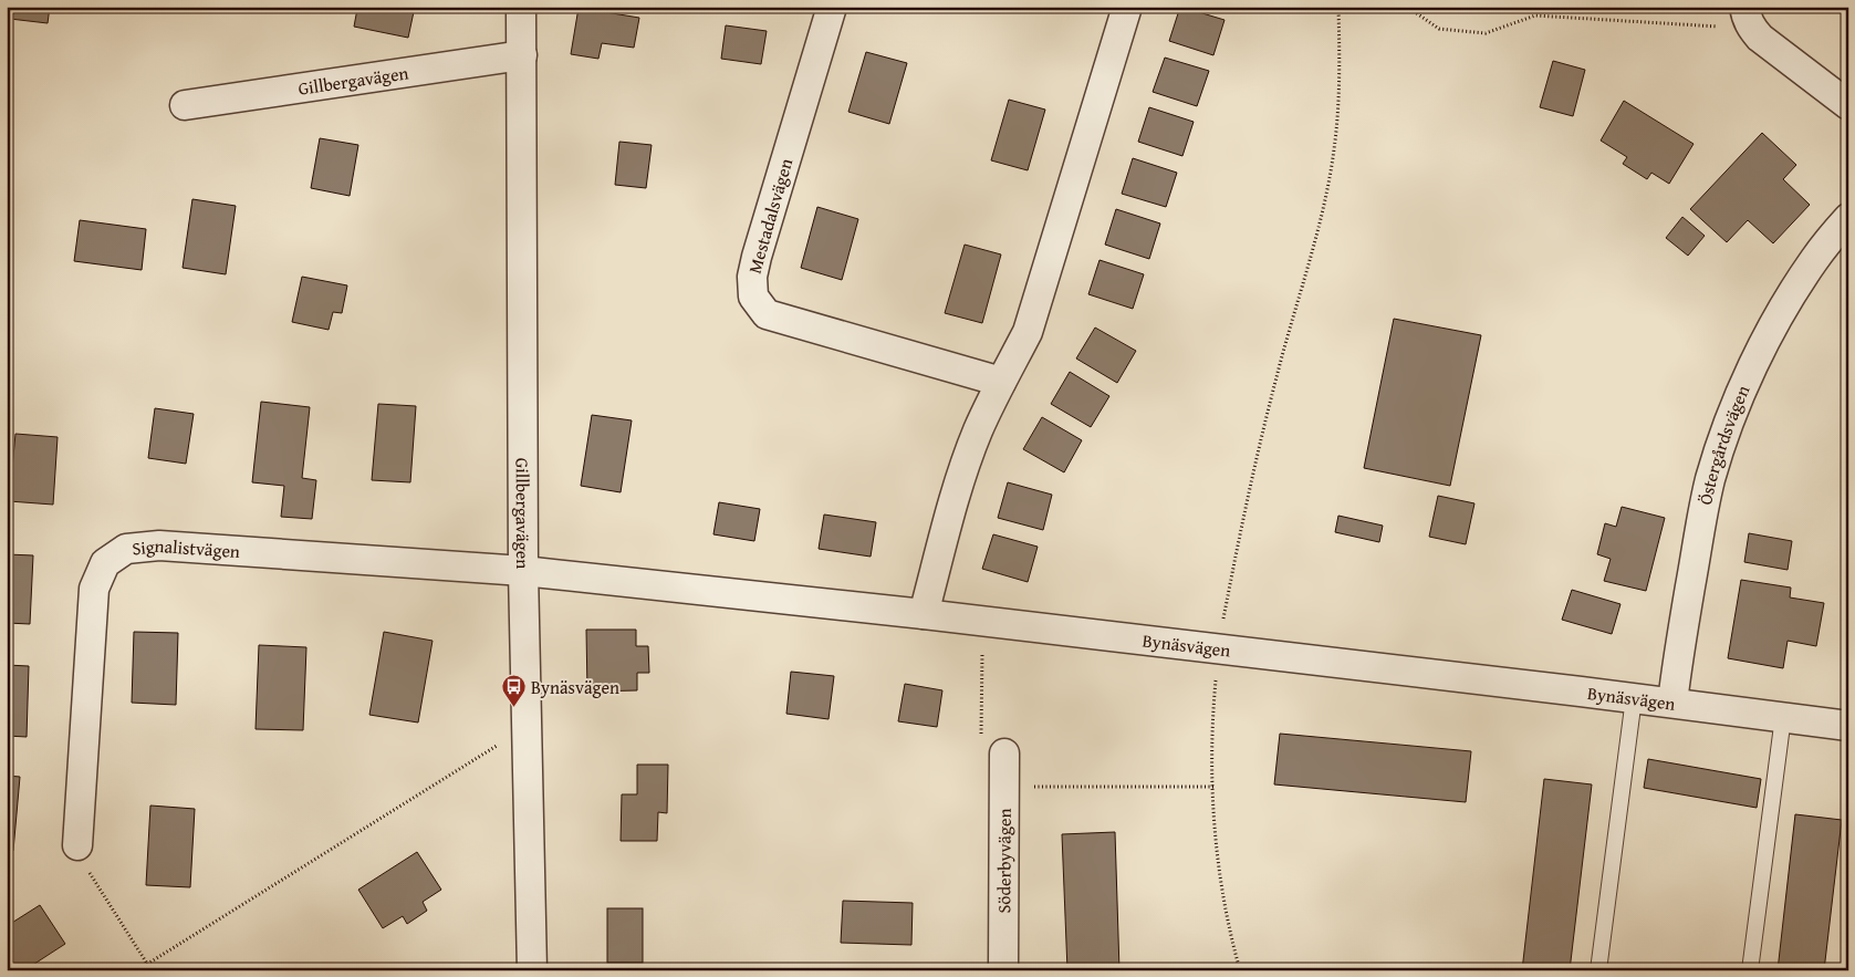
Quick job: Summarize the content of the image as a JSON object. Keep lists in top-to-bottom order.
{
  "streets": {
    "street": [
      "Gillbergavägen",
      "Mestadalsvägen",
      "Östergårdsvägen",
      "Signalistvägen",
      "Bynäsvägen",
      "Söderbyvägen"
    ]
  },
  "crossings": [
    ["Gillbergavägen", "Signalistvägen"],
    ["Gillbergavägen", "Bynäsvägen"],
    ["Östergårdsvägen", "Bynäsvägen"],
    ["Signalistvägen", "Bynäsvägen"]
  ],
  "places": {
    "bus stop": ["Bynäsvägen"]
  }
}
